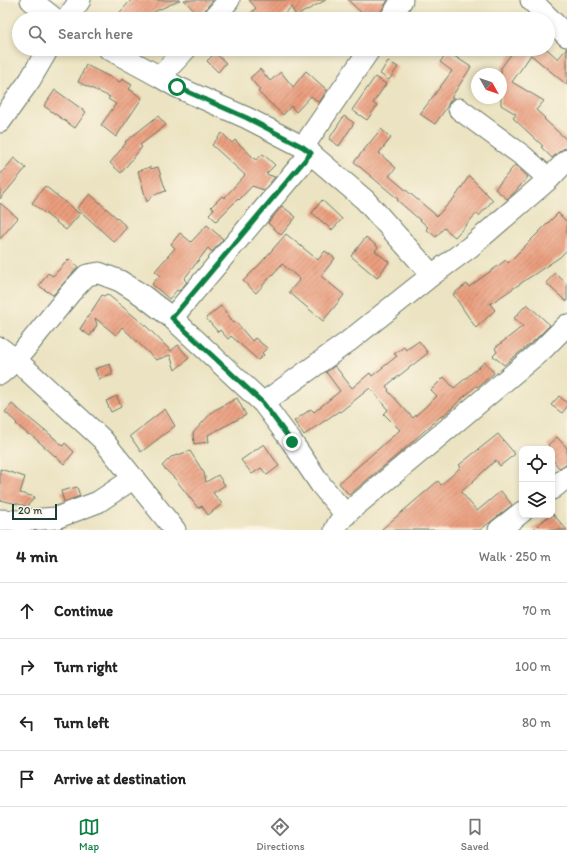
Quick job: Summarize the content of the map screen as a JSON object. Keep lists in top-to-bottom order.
{
  "scale_bar": "20 m",
  "north": "bottom right",
  "page": {
    "search": "Search here",
    "scale": "20 m",
    "heading": ["4 min", "Walk · 250 m"],
    "list": [
      ["Continue", "70 m"],
      ["Turn right", "100 m"],
      ["Turn left", "80 m"],
      "Arrive at destination"
    ],
    "nav": ["Map", "Directions", "Saved"]
  }
}
